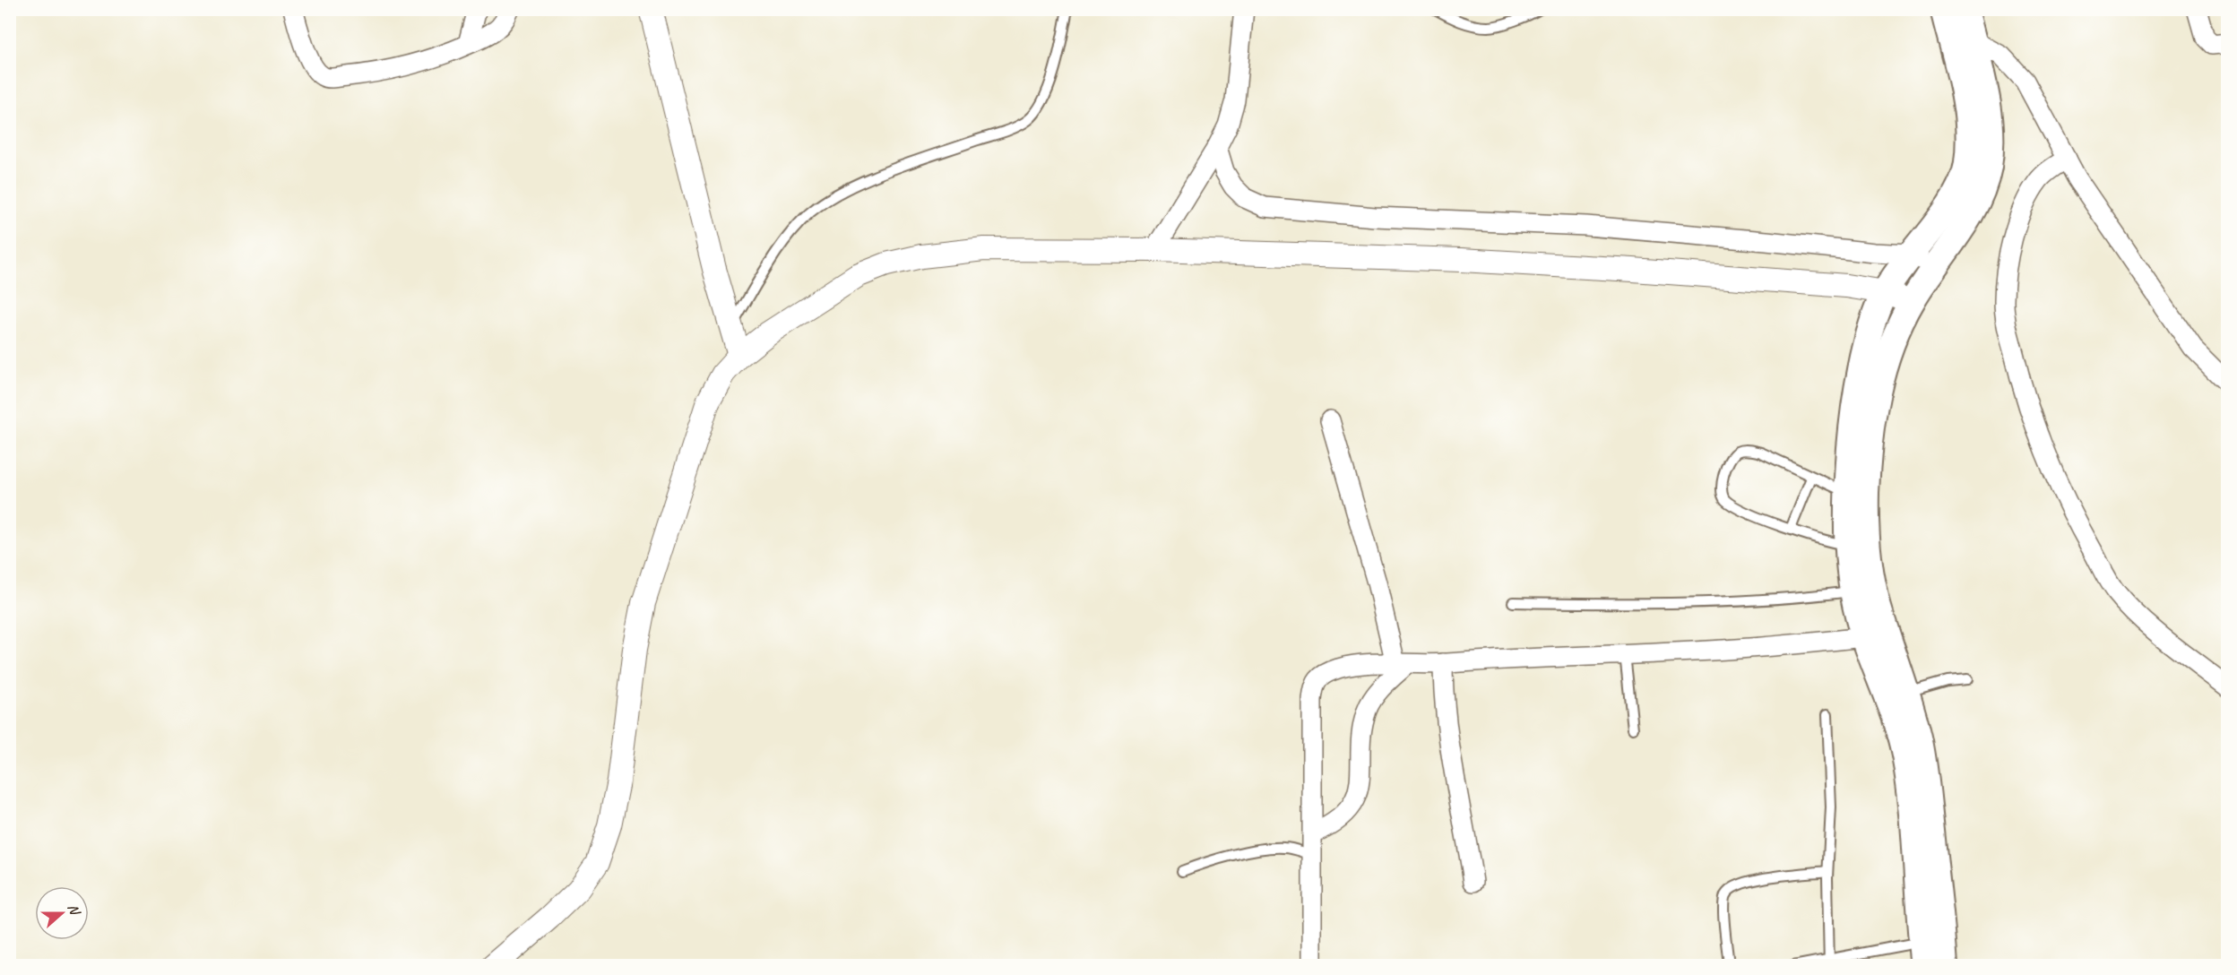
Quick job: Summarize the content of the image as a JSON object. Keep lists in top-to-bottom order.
{
  "north": "right"
}
